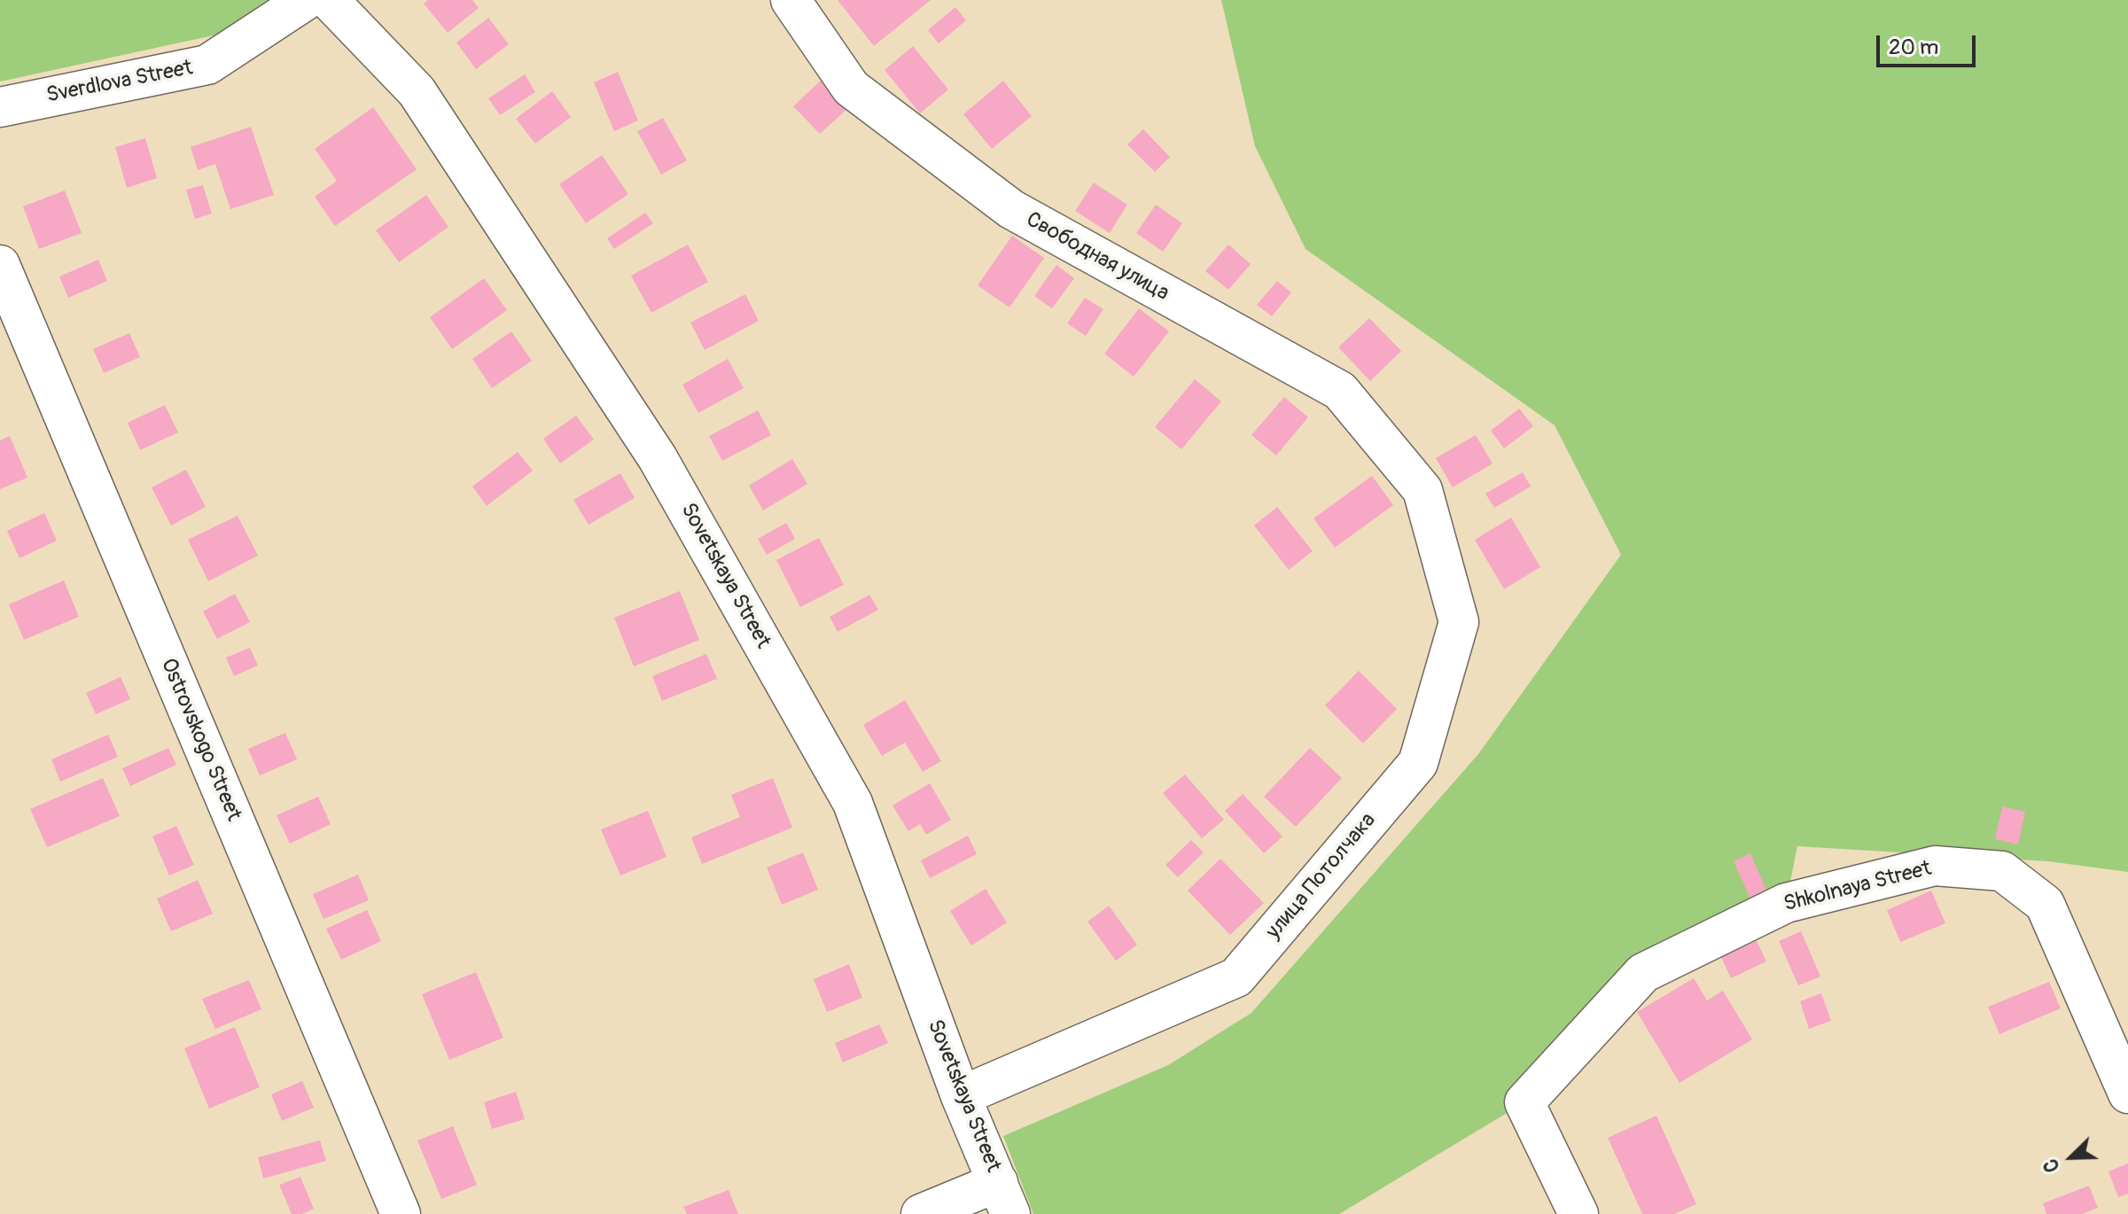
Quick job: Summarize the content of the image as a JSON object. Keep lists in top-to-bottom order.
{
  "streets": {
    "street": [
      "Sverdlova Street",
      "Свободная улица",
      "Sovetskaya Street",
      "Ostrovskogo Street",
      "улица Потолчака",
      "Shkolnaya Street"
    ]
  },
  "crossings": [
    ["Свободная улица", "улица Потолчака"],
    ["Sovetskaya Street", "улица Потолчака"]
  ],
  "scale_bar": "20 m",
  "north": "bottom left"
}
